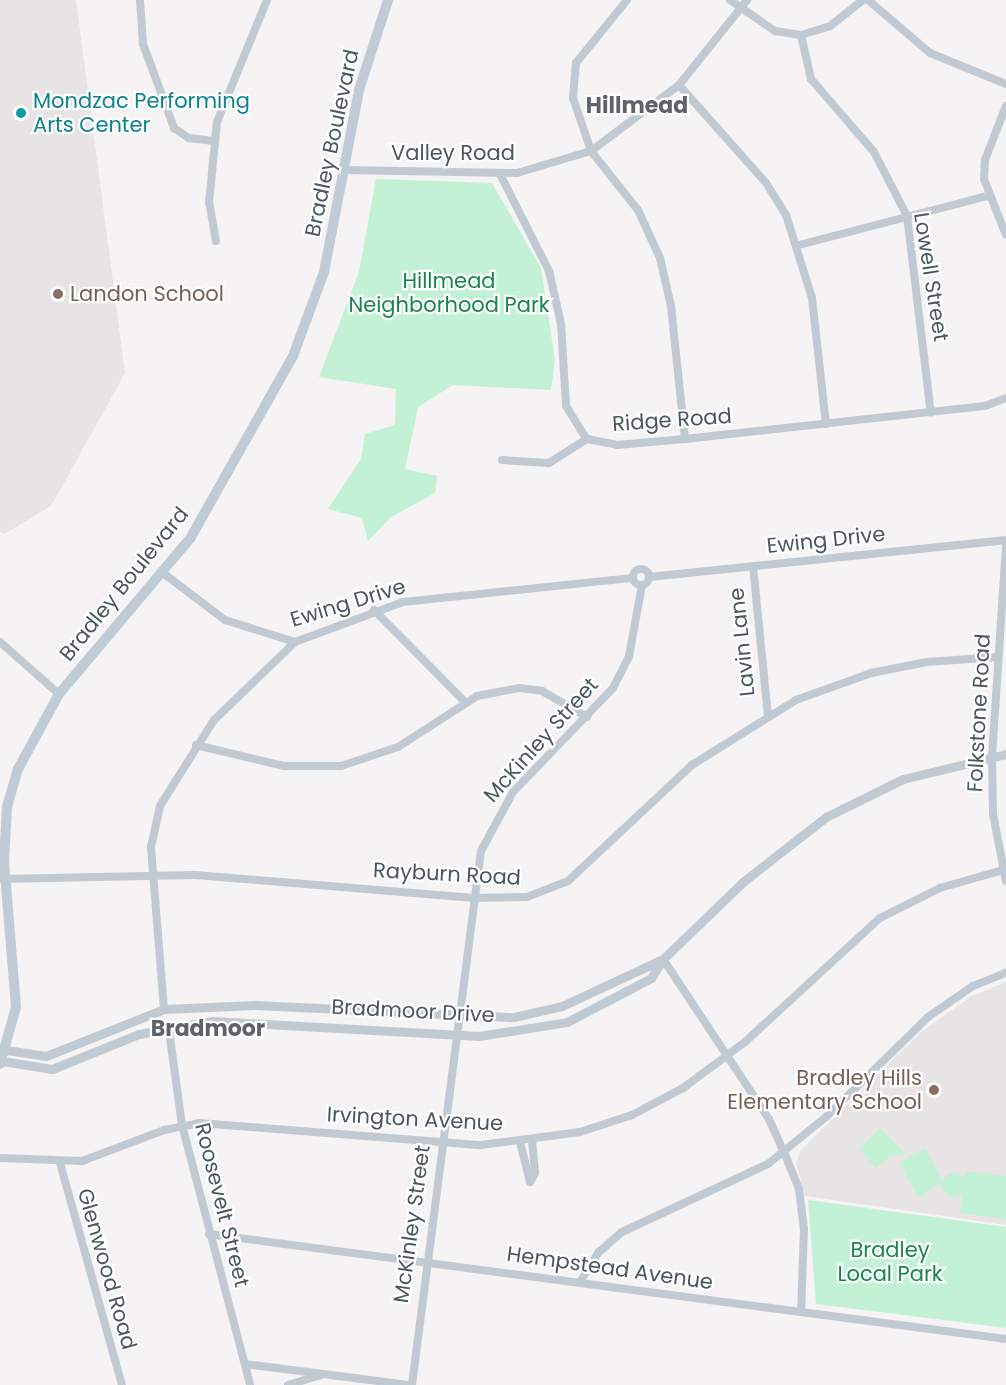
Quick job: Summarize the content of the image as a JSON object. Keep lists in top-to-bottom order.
{
  "streets": {
    "main road": ["Bradley Boulevard"],
    "street": [
      "Valley Road",
      "Lowell Street",
      "Ridge Road",
      "Ewing Drive",
      "Lavin Lane",
      "Folkstone Road",
      "McKinley Street",
      "Rayburn Road",
      "Bradmoor Drive",
      "Irvington Avenue",
      "Roosevelt Street",
      "Hempstead Avenue",
      "Glenwood Road"
    ]
  },
  "crossings": [
    ["Bradley Boulevard", "Valley Road"],
    ["Bradley Boulevard", "Ewing Drive"],
    ["Bradley Boulevard", "Rayburn Road"],
    ["Bradley Boulevard", "Bradmoor Drive"],
    ["Valley Road", "Ridge Road"],
    ["Lowell Street", "Ridge Road"],
    ["Ewing Drive", "Lavin Lane"],
    ["Lavin Lane", "Rayburn Road"],
    ["Folkstone Road", "Rayburn Road"],
    ["Folkstone Road", "Bradmoor Drive"],
    ["Folkstone Road", "Irvington Avenue"],
    ["McKinley Street", "Rayburn Road"],
    ["McKinley Street", "Bradmoor Drive"],
    ["McKinley Street", "Irvington Avenue"],
    ["McKinley Street", "Hempstead Avenue"],
    ["Bradmoor Drive", "Roosevelt Street"],
    ["Irvington Avenue", "Roosevelt Street"],
    ["Irvington Avenue", "Glenwood Road"],
    ["Roosevelt Street", "Hempstead Avenue"]
  ],
  "districts": ["Hillmead", "Bradmoor"],
  "parks": ["Hillmead Neighborhood Park", "Bradley Local Park"],
  "places": ["Mondzac Performing Arts Center", "Landon School", "Bradley Hills Elementary School"]
}
